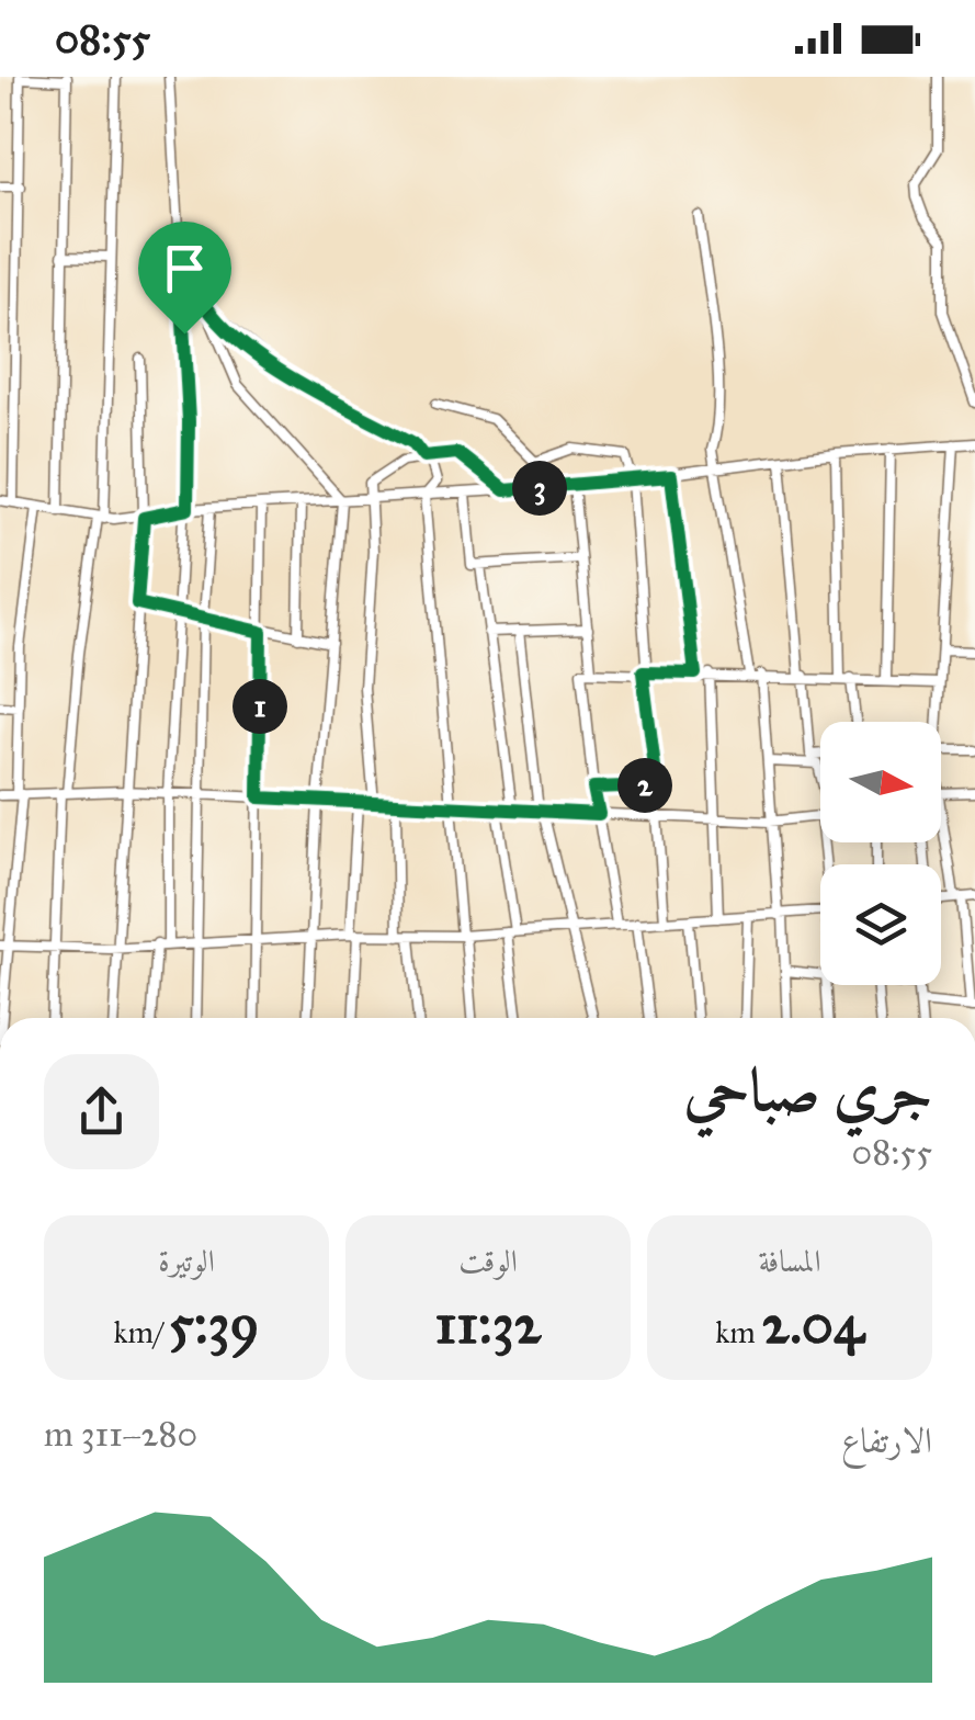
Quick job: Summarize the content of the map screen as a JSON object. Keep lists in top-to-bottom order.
{
  "north": "right",
  "page": {
    "status": "08:55",
    "pins": ["3", "1", "2"],
    "heading": ["جري صباحي", "08:55"],
    "stats": [
      ["المسافة", "2.04 km"],
      ["الوقت", "11:32"],
      ["الوتيرة", "5:39 /km"]
    ],
    "chart": ["الارتفاع", "280–311 m"]
  }
}
